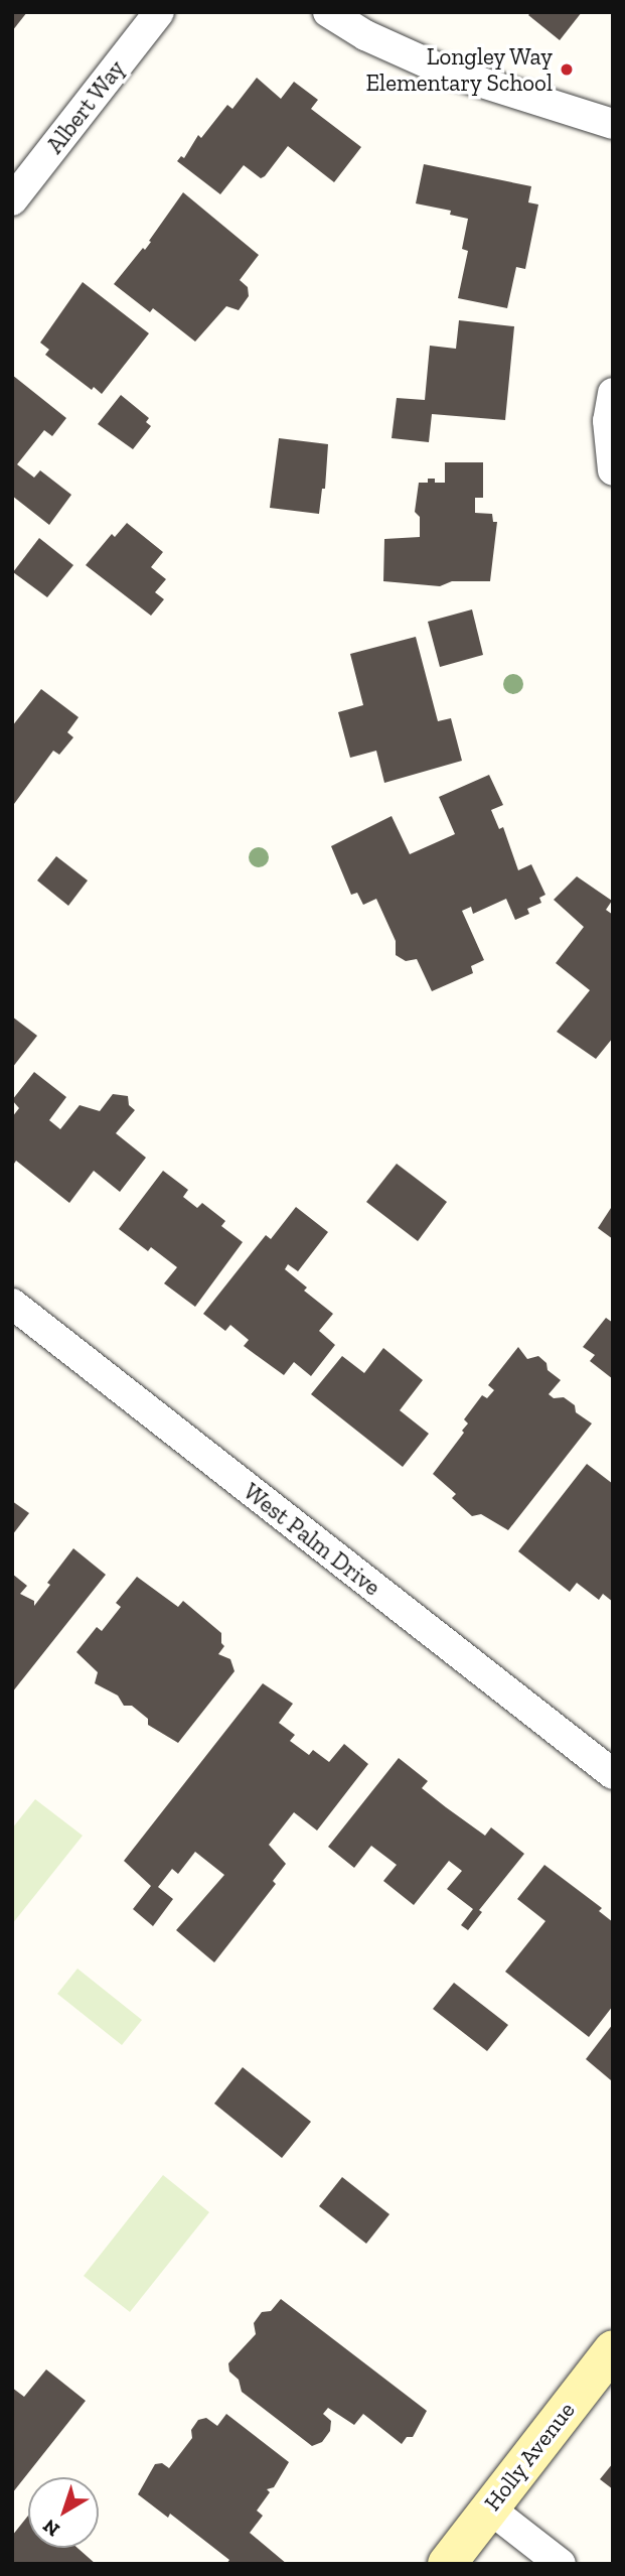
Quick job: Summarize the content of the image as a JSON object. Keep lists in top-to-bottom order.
{
  "streets": {
    "street": ["Albert Way", "West Palm Drive", "Holly Avenue"]
  },
  "places": ["Longley Way Elementary School"],
  "north": "bottom left"
}
